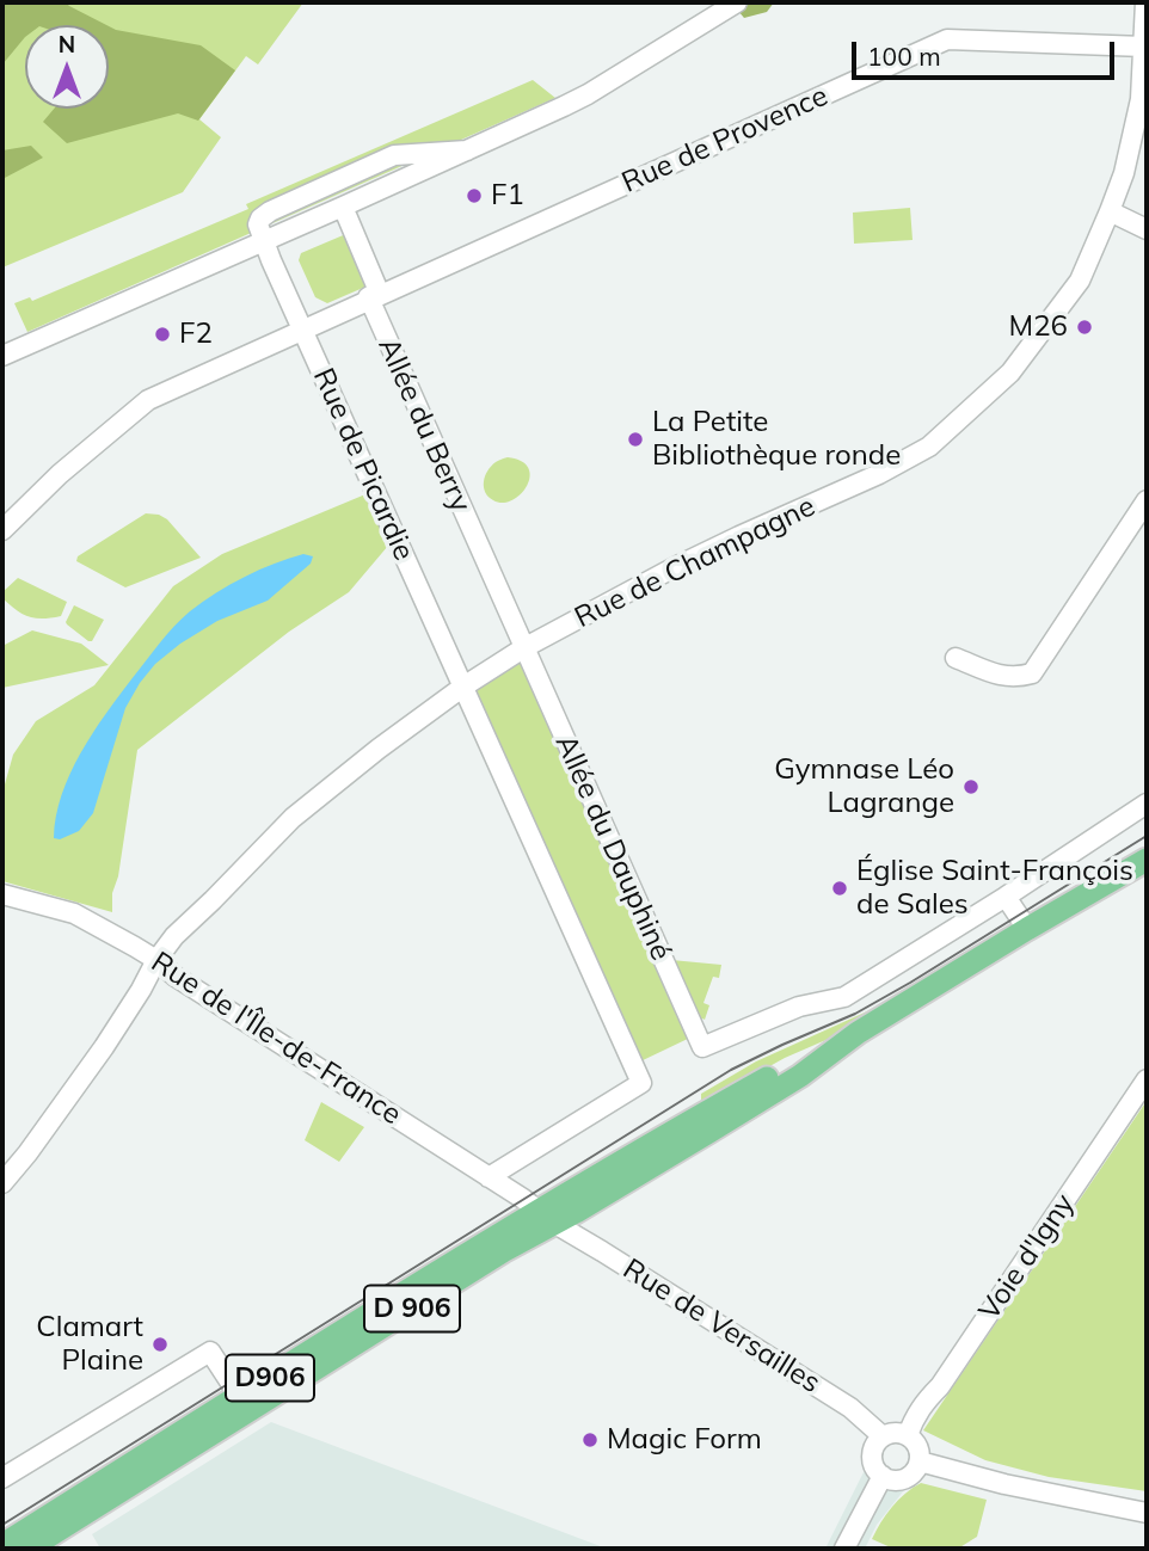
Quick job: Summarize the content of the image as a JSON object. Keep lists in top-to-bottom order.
{
  "streets": {
    "main road": ["D 906", "D906"],
    "street": [
      "Rue de Provence",
      "Allée du Berry",
      "Rue de Picardie",
      "Rue de Champagne",
      "Allée du Dauphiné",
      "Rue de l'Île-de-France",
      "Voie d'Igny",
      "Rue de Versailles"
    ]
  },
  "crossings": [
    ["Rue de Provence", "Allée du Berry"],
    ["Rue de Provence", "Rue de Picardie"],
    ["Rue de Provence", "Rue de Champagne"],
    ["Allée du Berry", "Rue de Champagne"],
    ["Allée du Berry", "Allée du Dauphiné"],
    ["Rue de Picardie", "Rue de Champagne"],
    ["Rue de Picardie", "Rue de l'Île-de-France"],
    ["Rue de Champagne", "Allée du Dauphiné"],
    ["Rue de Champagne", "Rue de l'Île-de-France"],
    ["Rue de l'Île-de-France", "D 906"],
    ["Rue de l'Île-de-France", "Rue de Versailles"],
    ["Voie d'Igny", "Rue de Versailles"],
    ["D 906", "Rue de Versailles"],
    ["D 906", "D906"]
  ],
  "places": [
    "F1",
    "M26",
    "F2",
    "La Petite Bibliothèque ronde",
    "Gymnase Léo Lagrange",
    "Église Saint-François de Sales",
    "Clamart Plaine",
    "Magic Form"
  ],
  "scale_bar": "100 m",
  "north": "top"
}
